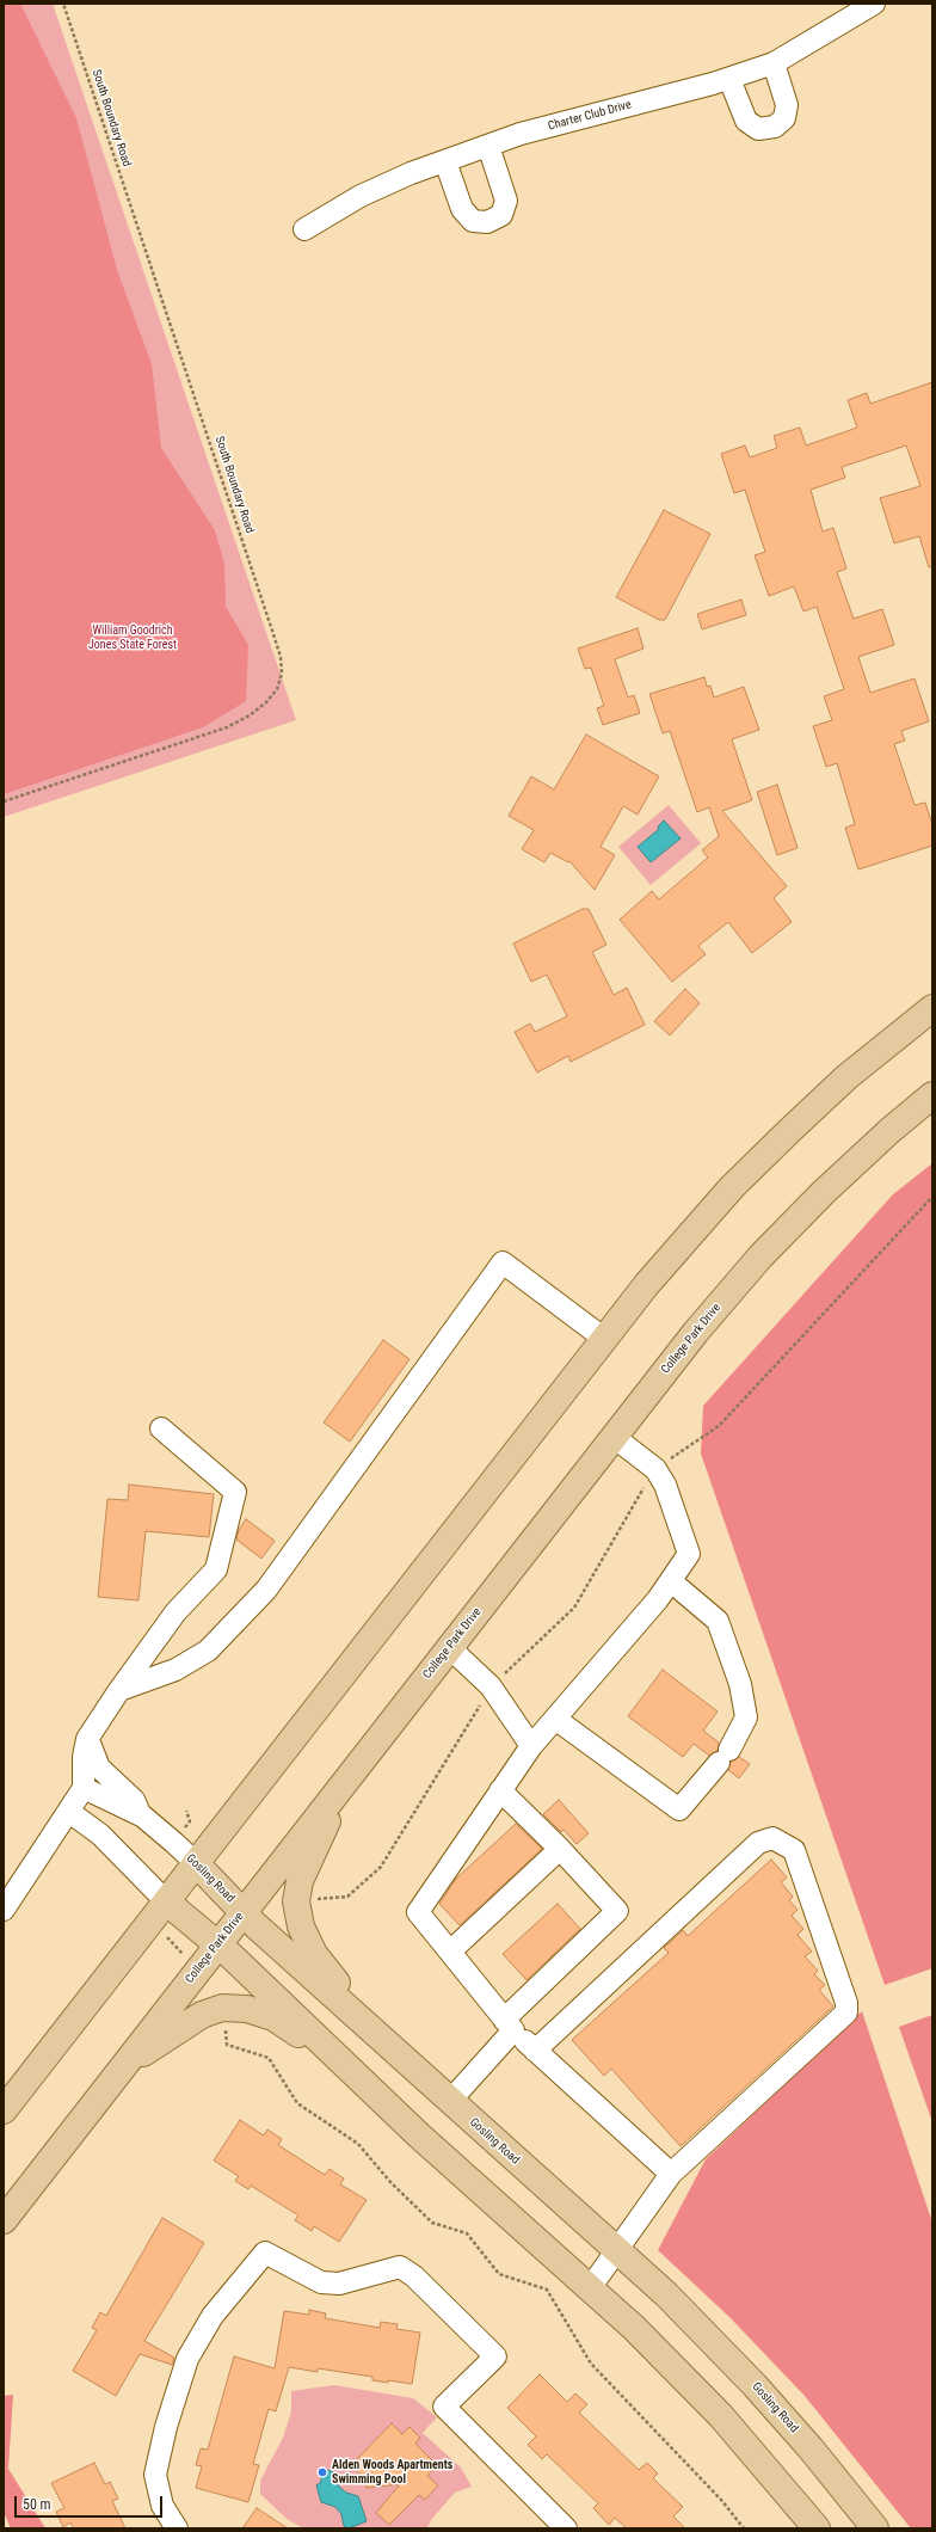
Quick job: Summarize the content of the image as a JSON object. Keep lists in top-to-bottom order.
{
  "streets": {
    "main road": ["College Park Drive", "Gosling Road"],
    "street": ["Charter Club Drive"],
    "path": ["South Boundary Road"]
  },
  "crossings": [
    ["College Park Drive", "Gosling Road"]
  ],
  "parks": ["William Goodrich Jones State Forest"],
  "places": ["Alden Woods Apartments Swimming Pool"],
  "scale_bar": "50 m"
}
